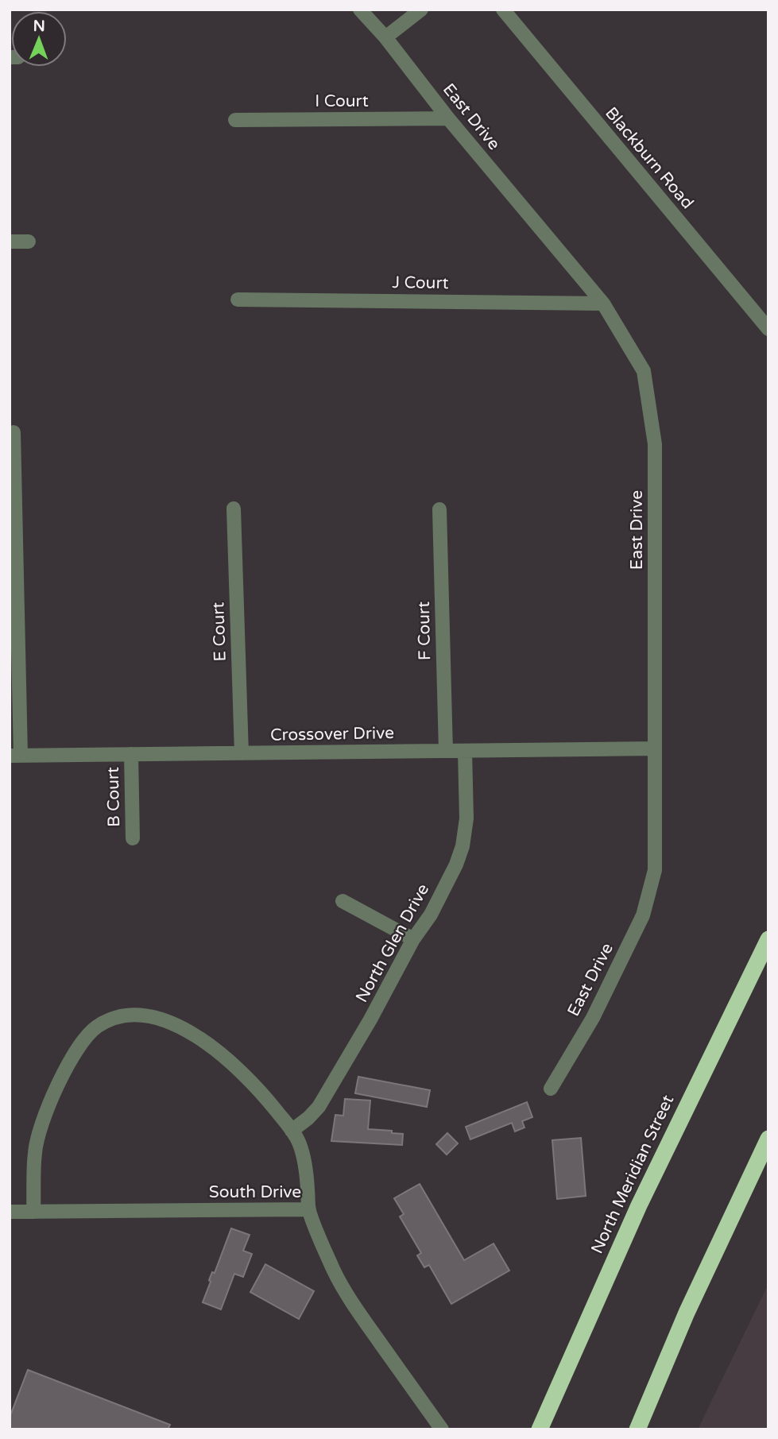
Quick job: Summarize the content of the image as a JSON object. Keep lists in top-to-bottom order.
{
  "streets": {
    "highway": ["North Meridian Street"],
    "street": [
      "I Court",
      "East Drive",
      "Blackburn Road",
      "J Court",
      "F Court",
      "E Court",
      "Crossover Drive",
      "B Court",
      "North Glen Drive",
      "South Drive"
    ]
  },
  "crossings": [
    ["I Court", "East Drive"],
    ["East Drive", "J Court"],
    ["East Drive", "Crossover Drive"],
    ["F Court", "Crossover Drive"],
    ["E Court", "Crossover Drive"],
    ["Crossover Drive", "B Court"],
    ["Crossover Drive", "North Glen Drive"]
  ],
  "north": "top"
}
